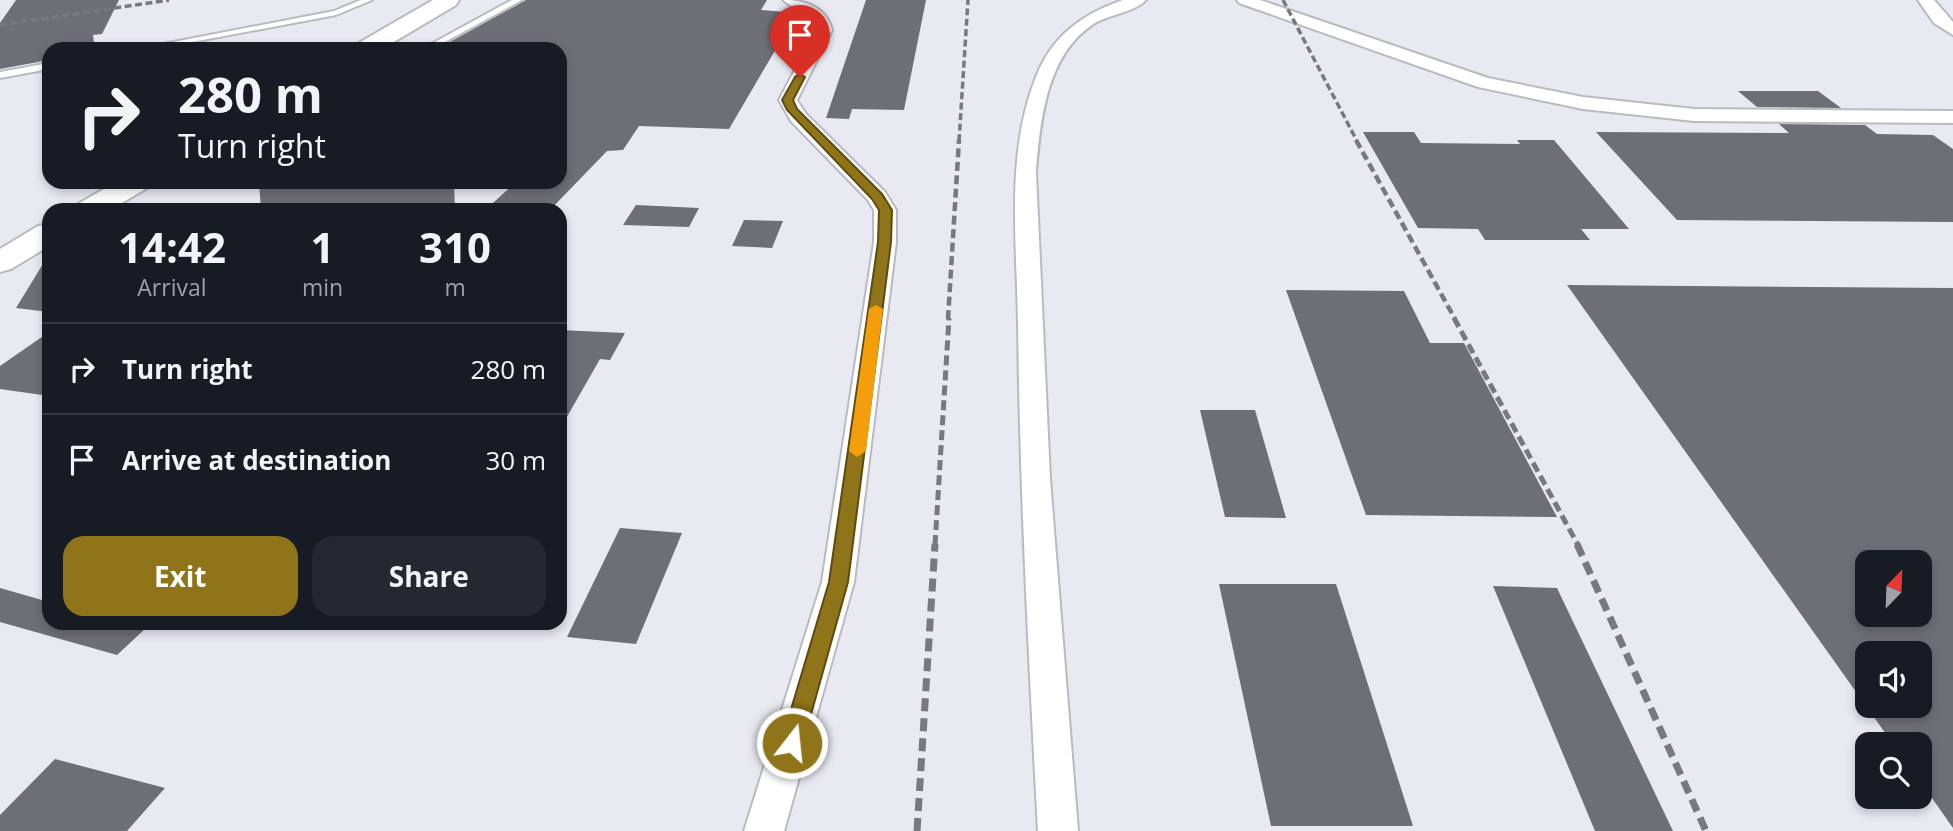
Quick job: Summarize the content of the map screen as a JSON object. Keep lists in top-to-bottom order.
{
  "north": "top right",
  "page": {
    "turn": ["280 m", "Turn right"],
    "eta": [
      "14:42",
      "Arrival",
      "1",
      "min",
      "310",
      "m"
    ],
    "list": [
      {
        "name": "Turn right",
        "value": "280 m"
      },
      {
        "name": "Arrive at destination",
        "value": "30 m"
      }
    ],
    "buttons": ["Exit", "Share"]
  }
}
